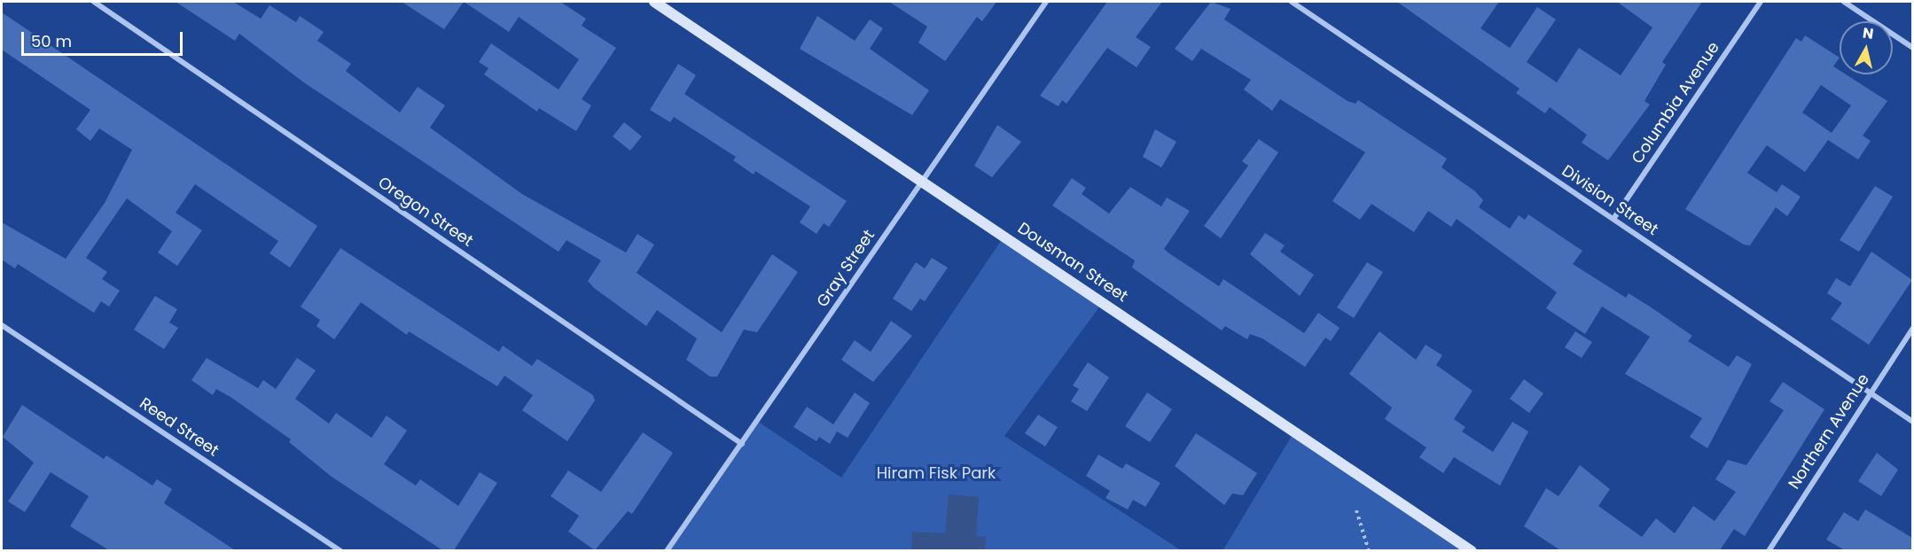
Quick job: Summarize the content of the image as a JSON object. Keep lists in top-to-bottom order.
{
  "streets": {
    "street": [
      "Columbia Avenue",
      "Division Street",
      "Oregon Street",
      "Dousman Street",
      "Gray Street",
      "Reed Street",
      "Northern Avenue"
    ]
  },
  "crossings": [
    ["Columbia Avenue", "Division Street"],
    ["Division Street", "Northern Avenue"],
    ["Oregon Street", "Gray Street"],
    ["Dousman Street", "Gray Street"]
  ],
  "parks": ["Hiram Fisk Park"],
  "scale_bar": "50 m",
  "north": "top"
}
